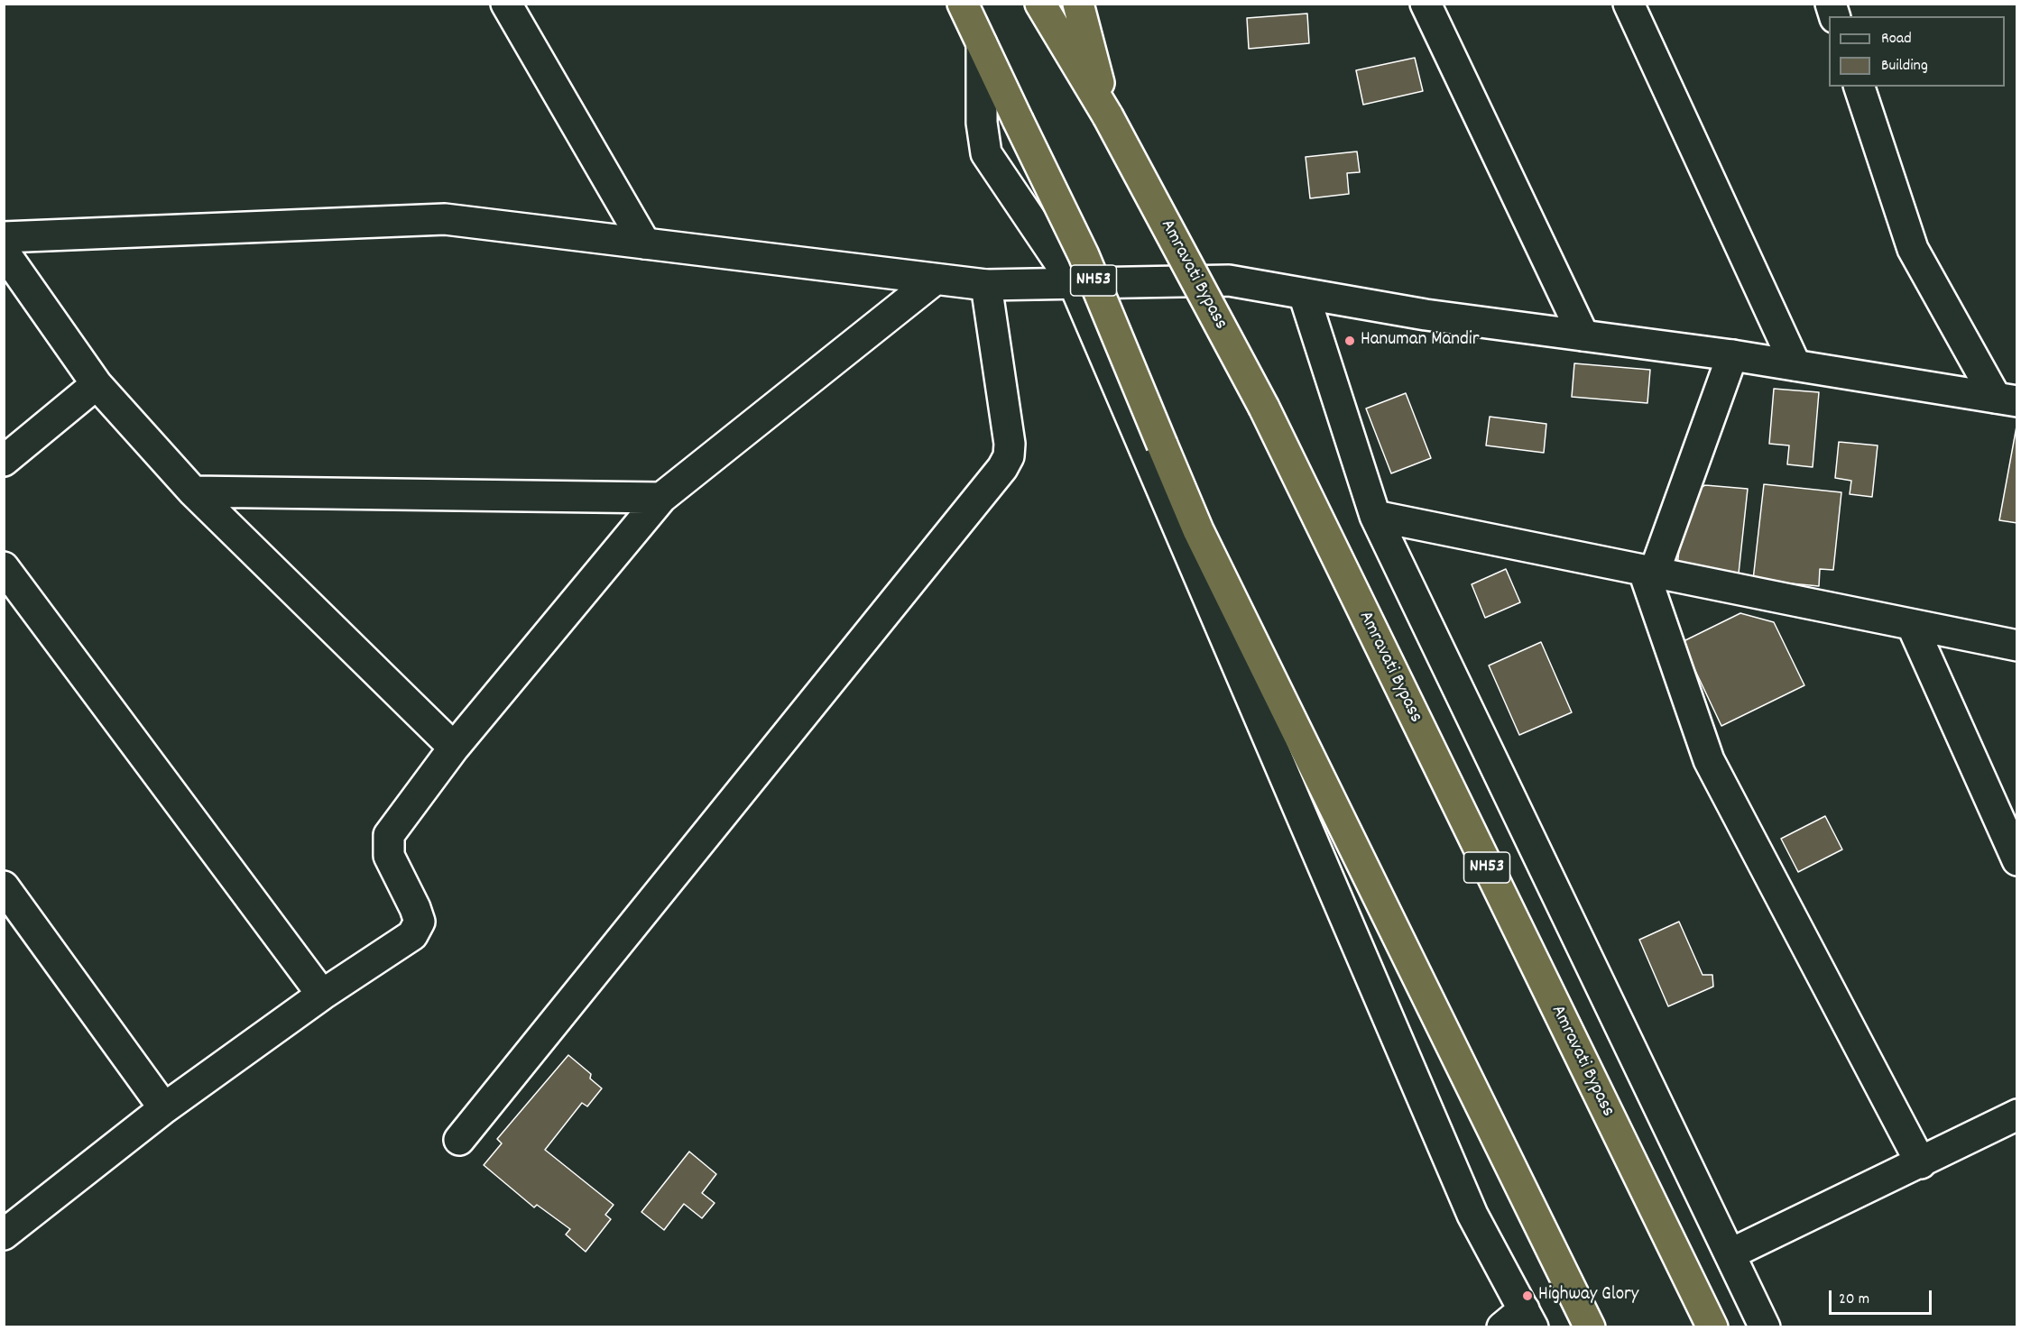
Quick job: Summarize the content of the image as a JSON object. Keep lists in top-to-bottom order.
{
  "streets": {
    "highway": ["Amravati Bypass", "NH53"]
  },
  "places": ["Hanuman Mandir", "Highway Glory"],
  "legend": ["Road", "Building"],
  "scale_bar": "20 m"
}
